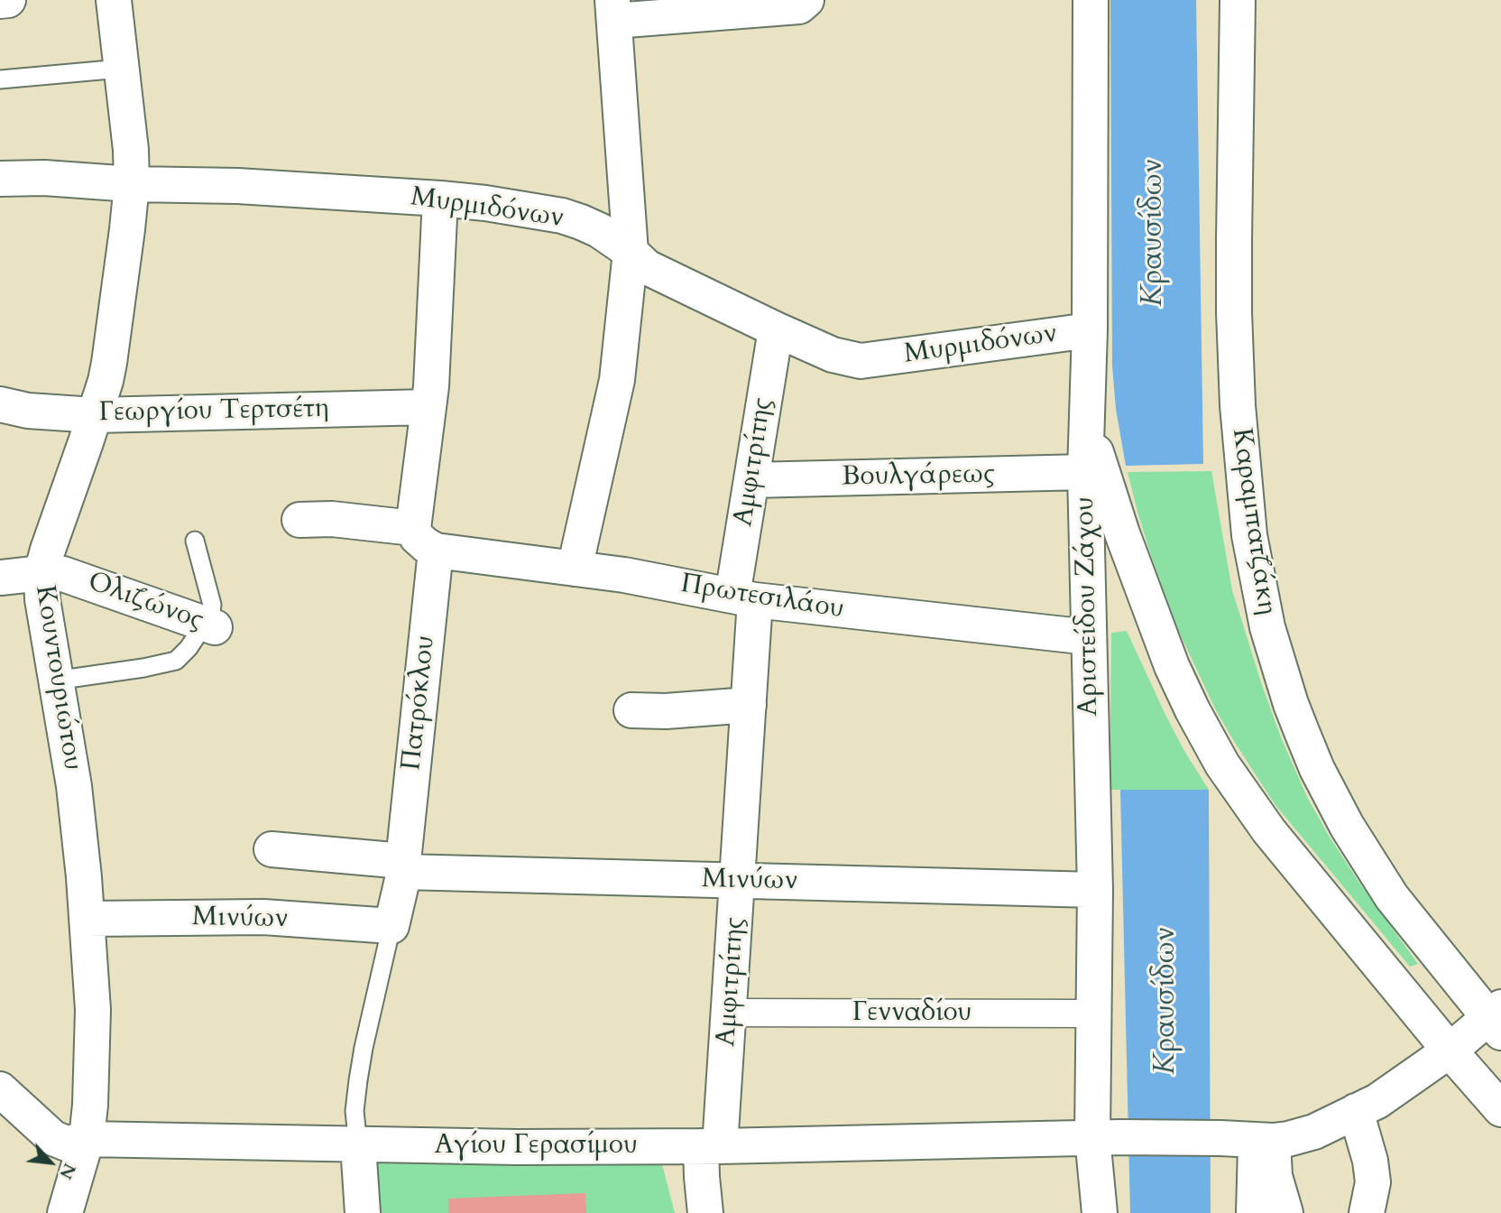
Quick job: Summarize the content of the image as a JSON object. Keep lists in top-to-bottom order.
{
  "streets": {
    "street": [
      "Μυρμιδόνων",
      "Γεωργίου Τερτσέτη",
      "Αμφιτρίτης",
      "Βουλγάρεως",
      "Καραμπατζάκη",
      "Πρωτεσιλάου",
      "Ολιζώνος",
      "Αριστείδου Ζάχου",
      "Κουντουριώτου",
      "Πατρόκλου",
      "Μινύων",
      "Γενναδίου",
      "Αγίου Γερασίμου"
    ]
  },
  "crossings": [
    ["Μυρμιδόνων", "Αμφιτρίτης"],
    ["Μυρμιδόνων", "Αριστείδου Ζάχου"],
    ["Μυρμιδόνων", "Κουντουριώτου"],
    ["Μυρμιδόνων", "Πατρόκλου"],
    ["Γεωργίου Τερτσέτη", "Κουντουριώτου"],
    ["Γεωργίου Τερτσέτη", "Πατρόκλου"],
    ["Αμφιτρίτης", "Βουλγάρεως"],
    ["Αμφιτρίτης", "Πρωτεσιλάου"],
    ["Αμφιτρίτης", "Μινύων"],
    ["Αμφιτρίτης", "Γενναδίου"],
    ["Αμφιτρίτης", "Αγίου Γερασίμου"],
    ["Βουλγάρεως", "Αριστείδου Ζάχου"],
    ["Καραμπατζάκη", "Αγίου Γερασίμου"],
    ["Πρωτεσιλάου", "Αριστείδου Ζάχου"],
    ["Πρωτεσιλάου", "Πατρόκλου"],
    ["Ολιζώνος", "Κουντουριώτου"],
    ["Αριστείδου Ζάχου", "Μινύων"],
    ["Αριστείδου Ζάχου", "Γενναδίου"],
    ["Αριστείδου Ζάχου", "Αγίου Γερασίμου"],
    ["Κουντουριώτου", "Μινύων"],
    ["Κουντουριώτου", "Αγίου Γερασίμου"],
    ["Πατρόκλου", "Μινύων"],
    ["Πατρόκλου", "Αγίου Γερασίμου"]
  ],
  "water": ["Κραυσίδων"],
  "north": "bottom right"
}
